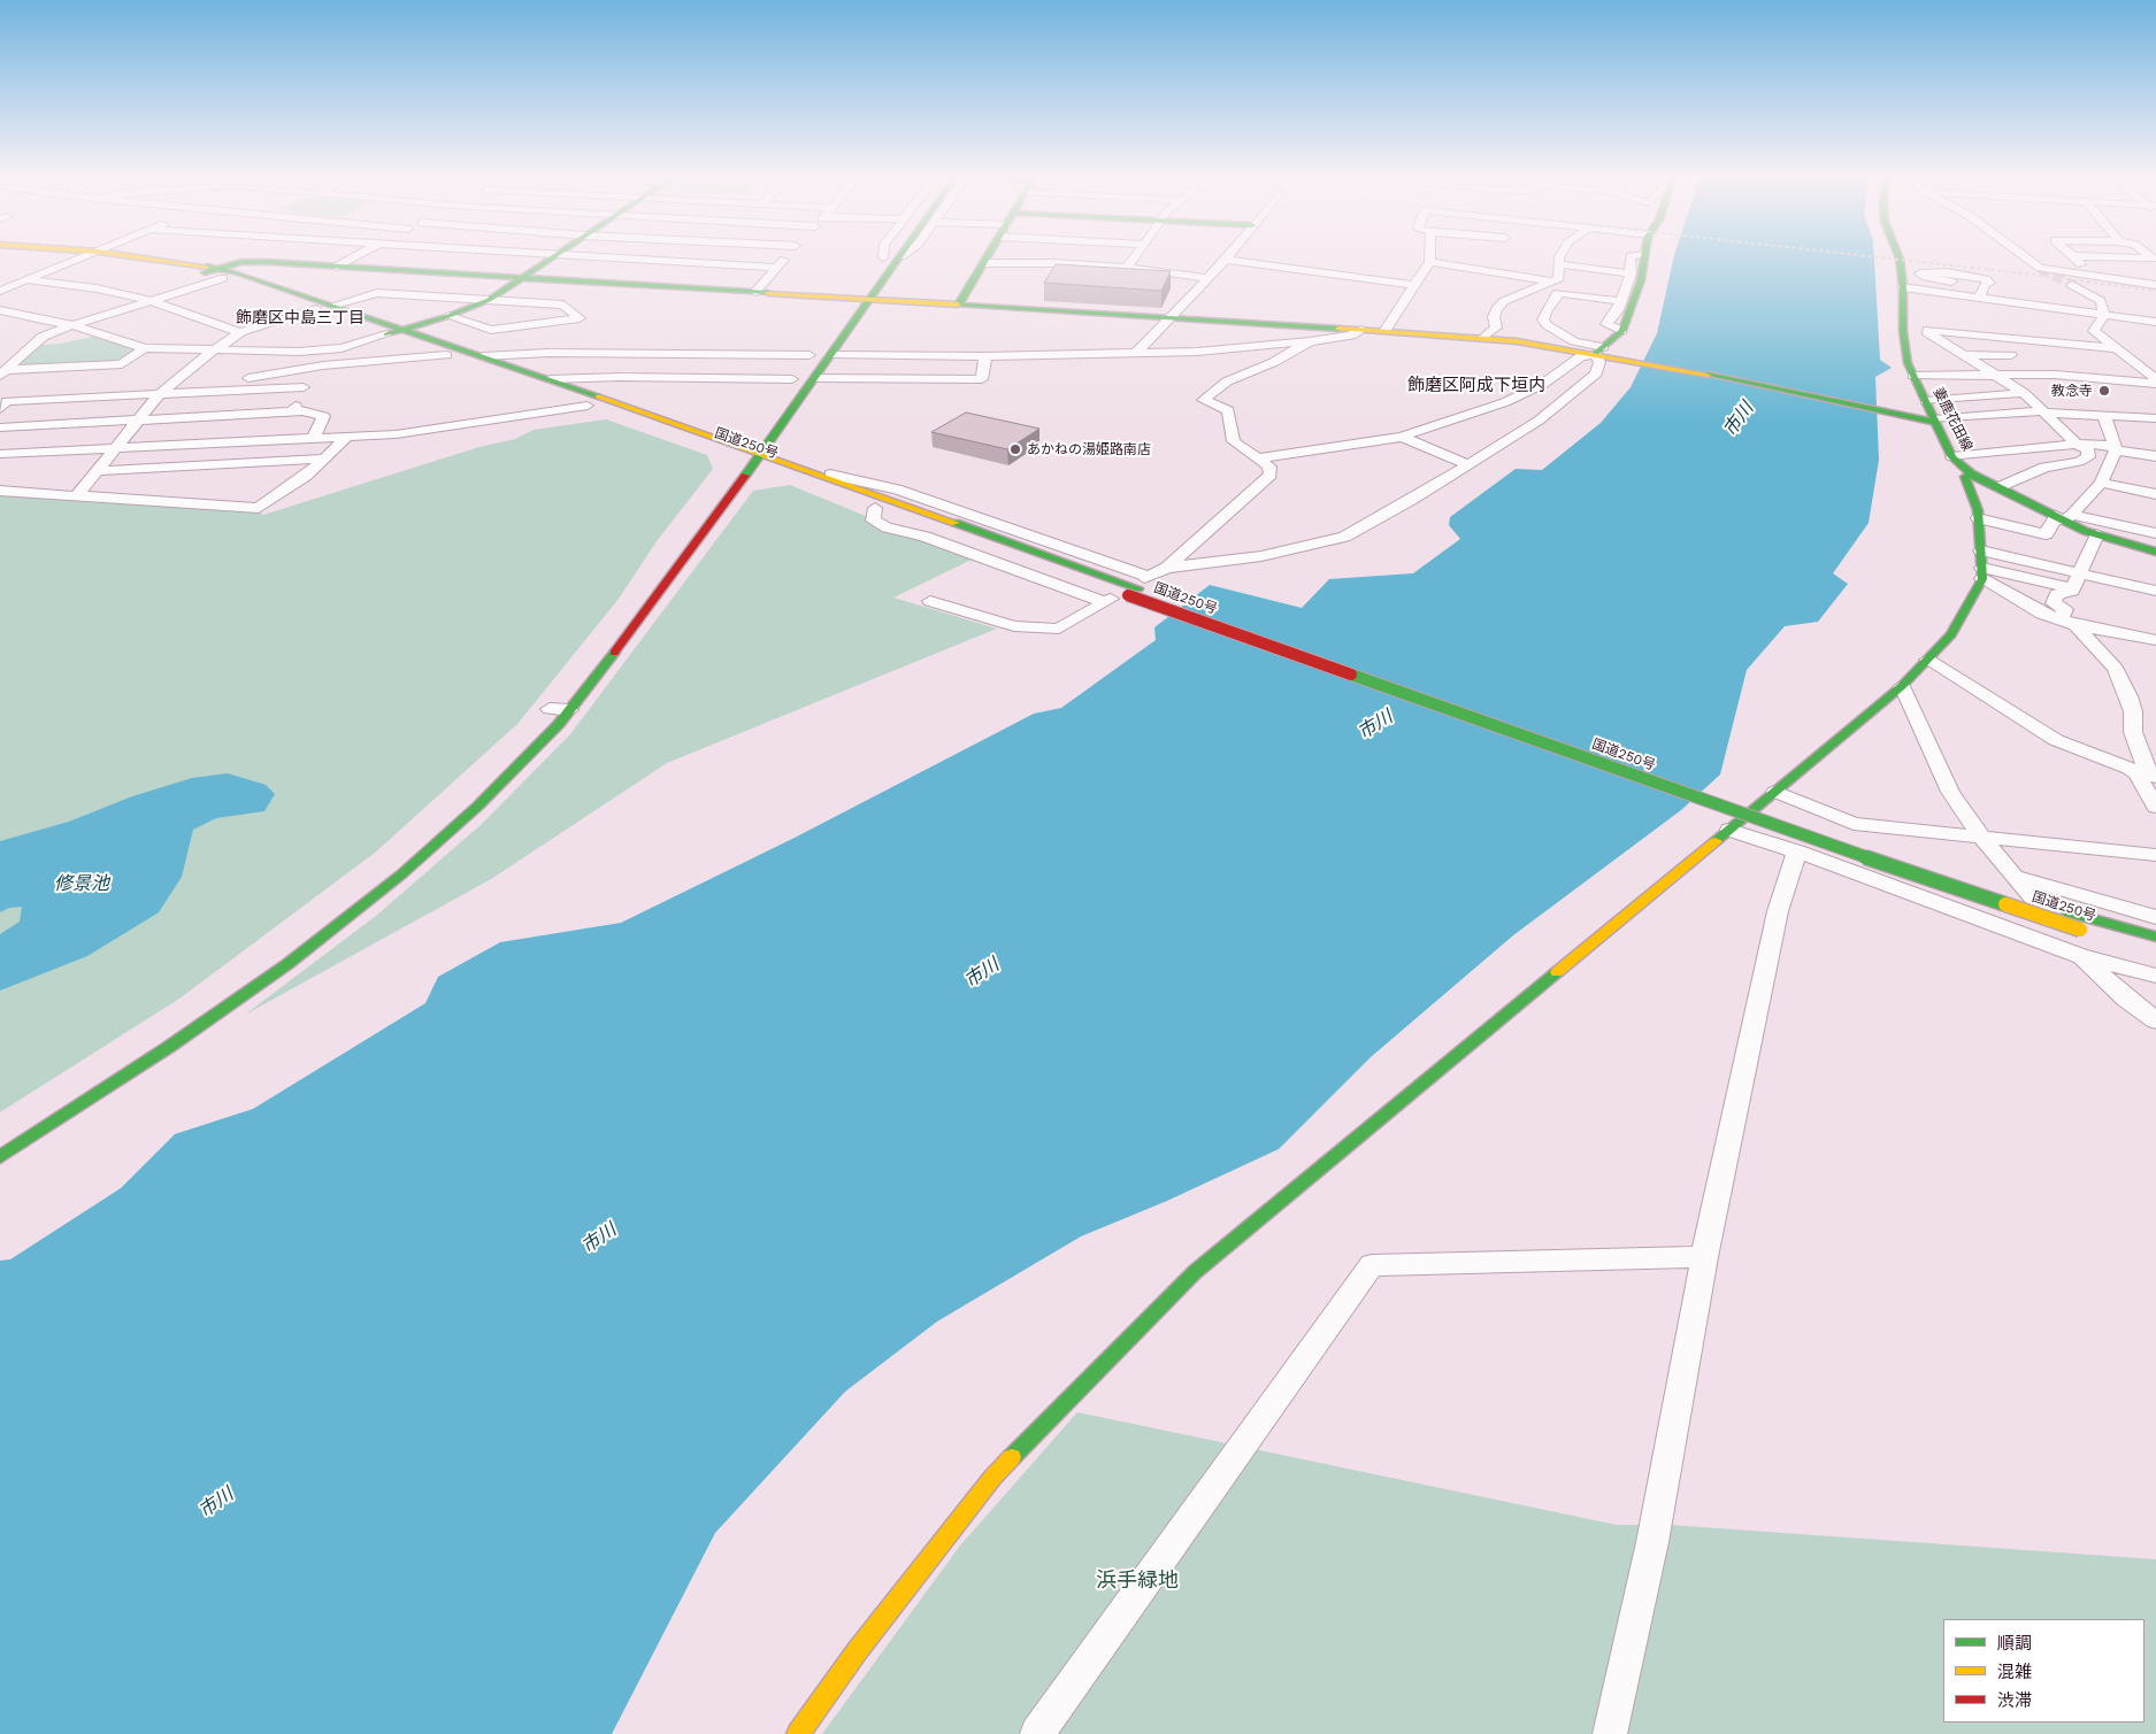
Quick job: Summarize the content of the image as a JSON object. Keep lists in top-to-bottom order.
{
  "streets": {
    "main road": ["妻鹿花田線", "国道250号"]
  },
  "crossings": [
    ["妻鹿花田線", "国道250号"]
  ],
  "districts": ["飾磨区中島三丁目", "飾磨区阿成下垣内"],
  "water": ["市川", "修景池"],
  "parks": ["浜手緑地"],
  "places": ["教念寺", "あかねの湯姫路南店"],
  "legend": ["順調", "混雑", "渋滞"]
}
